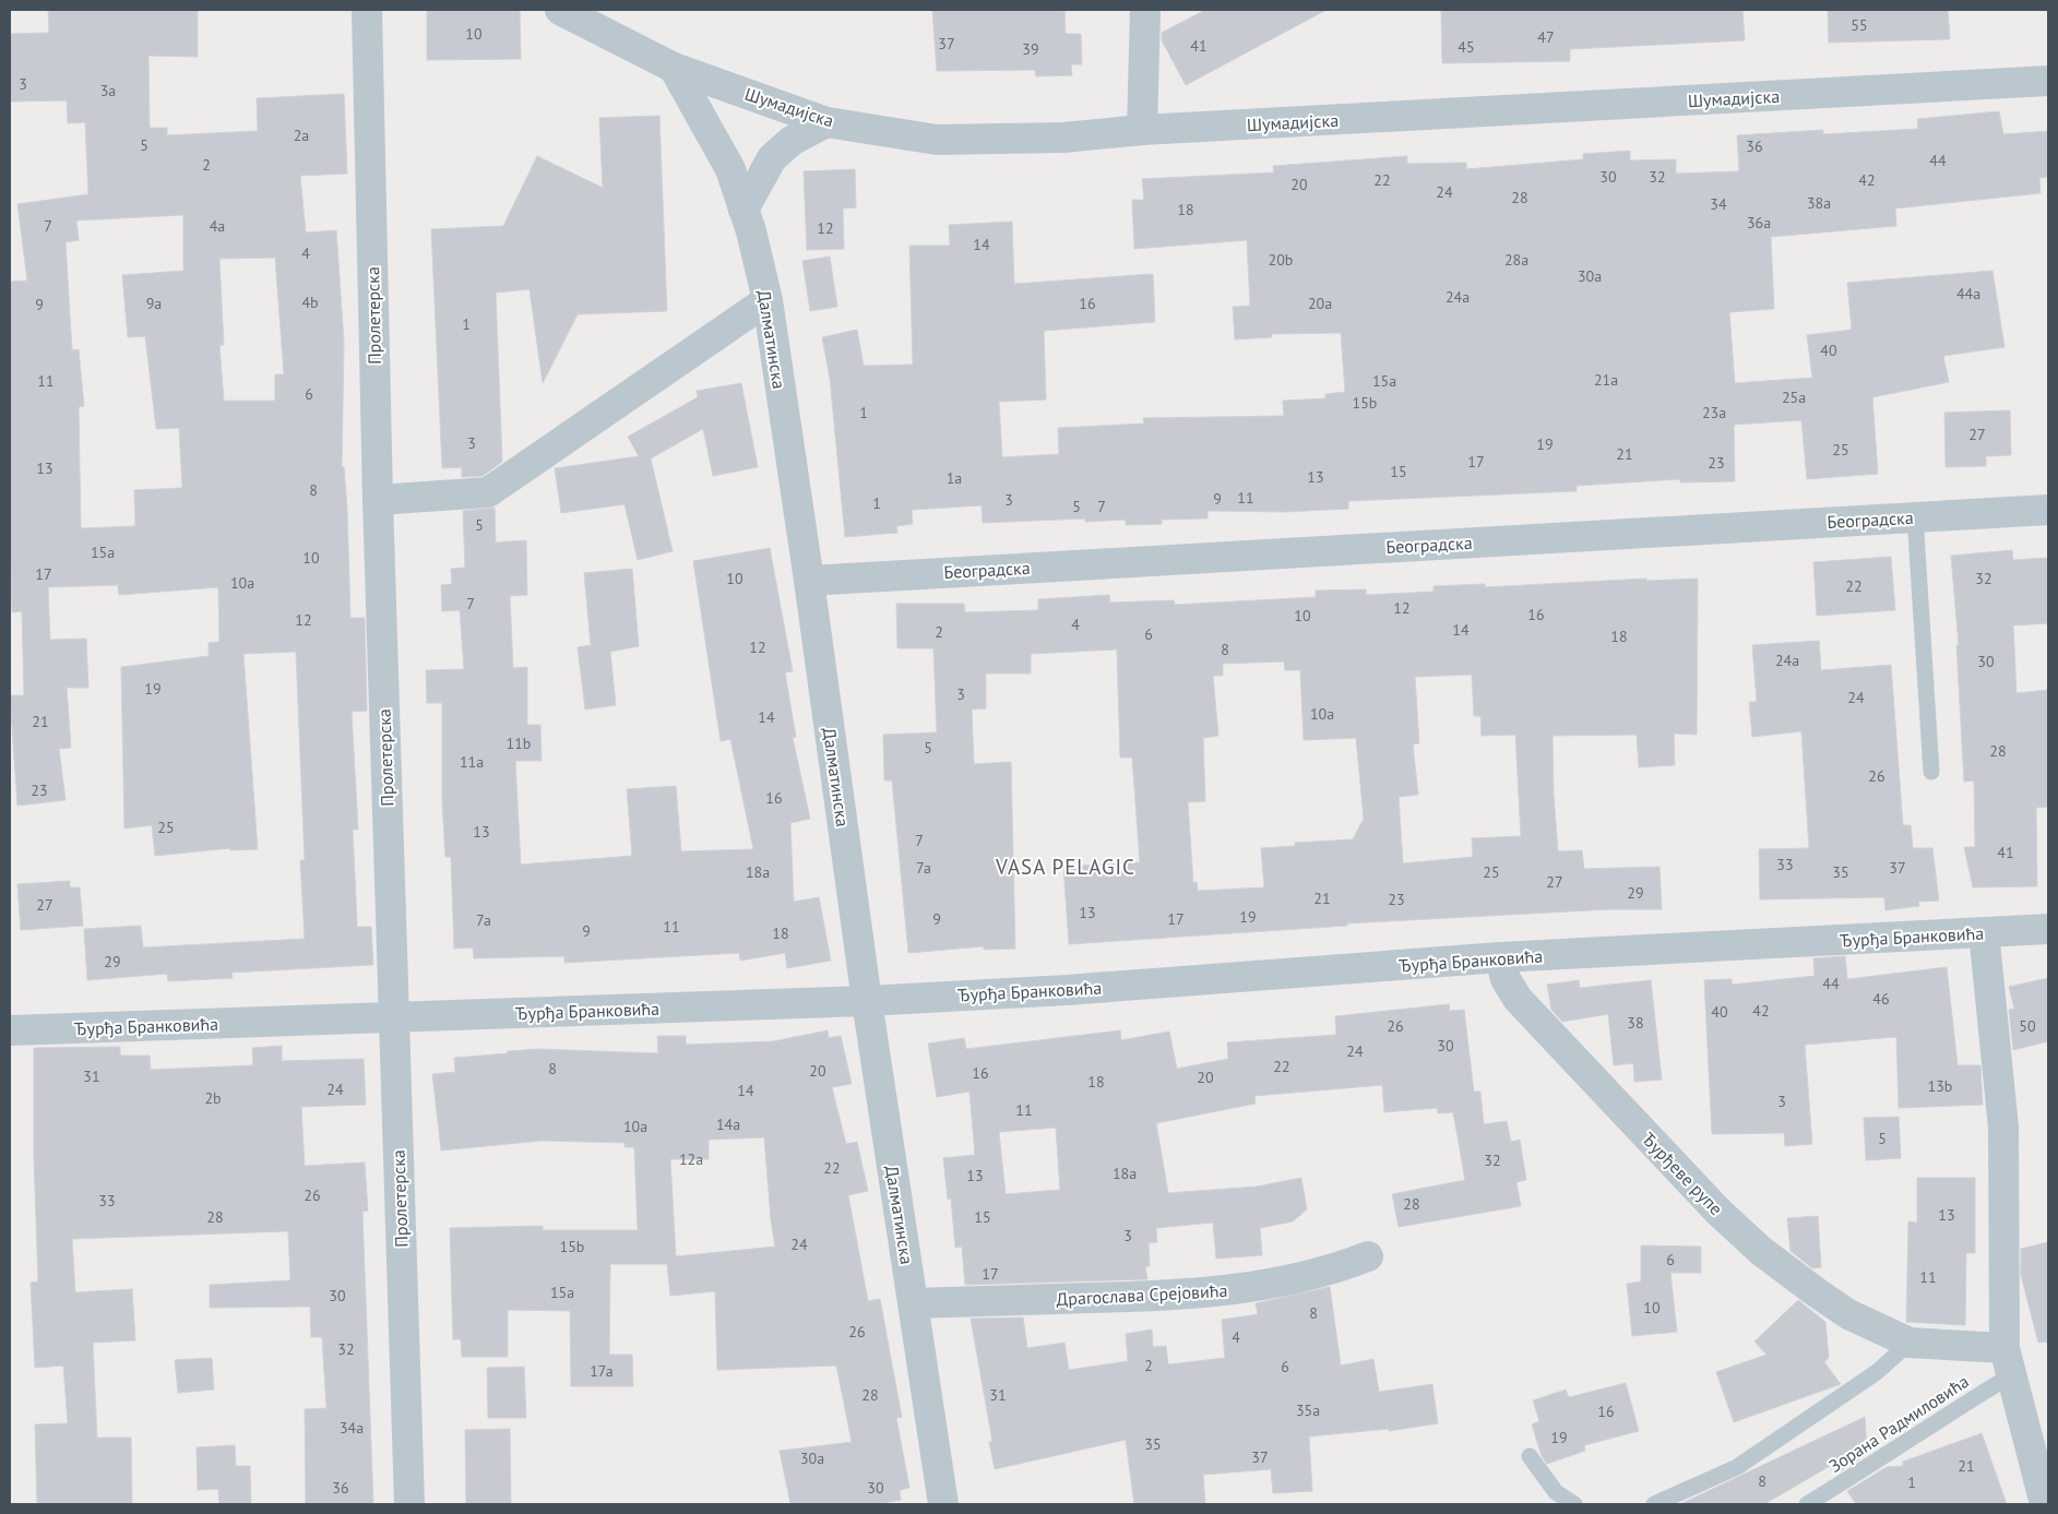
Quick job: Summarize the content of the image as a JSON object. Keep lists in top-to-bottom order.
{
  "streets": {
    "street": [
      "Шумадијска",
      "Пролетерска",
      "Далматинска",
      "Београдска",
      "Ђурђа Бранковића",
      "Ђурђеве рупе",
      "Драгослава Срејовића"
    ],
    "lane": ["Зорана Радмиловића"]
  },
  "crossings": [
    ["Шумадијска", "Далматинска"],
    ["Пролетерска", "Ђурђа Бранковића"],
    ["Далматинска", "Београдска"],
    ["Далматинска", "Ђурђа Бранковића"],
    ["Далматинска", "Драгослава Срејовића"],
    ["Ђурђа Бранковића", "Ђурђеве рупе"],
    ["Ђурђеве рупе", "Зорана Радмиловића"]
  ],
  "districts": ["VASA PELAGIC"],
  "house_numbers": [
    "55",
    "10",
    "47",
    "37",
    "41",
    "45",
    "39",
    "3",
    "3a",
    "2a",
    "5",
    "36",
    "44",
    "2",
    "30",
    "32",
    "22",
    "42",
    "20",
    "24",
    "28",
    "38a",
    "34",
    "18",
    "36a",
    "7",
    "4a",
    "12",
    "14",
    "4",
    "20b",
    "28a",
    "30a",
    "44a",
    "24a",
    "4b",
    "9a",
    "16",
    "20a",
    "9",
    "1",
    "40",
    "21a",
    "11",
    "15a",
    "6",
    "25a",
    "15b",
    "1",
    "23a",
    "27",
    "3",
    "19",
    "25",
    "21",
    "17",
    "23",
    "13",
    "15",
    "13",
    "1a",
    "8",
    "11",
    "9",
    "3",
    "1",
    "5",
    "7",
    "5",
    "15a",
    "10",
    "17",
    "10",
    "32",
    "10a",
    "22",
    "7",
    "12",
    "16",
    "10",
    "12",
    "4",
    "14",
    "2",
    "6",
    "18",
    "12",
    "8",
    "24a",
    "30",
    "19",
    "3",
    "24",
    "10a",
    "14",
    "21",
    "11b",
    "5",
    "28",
    "11a",
    "26",
    "23",
    "16",
    "25",
    "13",
    "7",
    "41",
    "33",
    "7a",
    "37",
    "18a",
    "25",
    "35",
    "27",
    "29",
    "21",
    "23",
    "27",
    "13",
    "19",
    "9",
    "17",
    "7a",
    "11",
    "9",
    "18",
    "29",
    "44",
    "46",
    "42",
    "40",
    "38",
    "26",
    "50",
    "30",
    "24",
    "22",
    "8",
    "20",
    "16",
    "31",
    "20",
    "18",
    "13b",
    "24",
    "14",
    "2b",
    "3",
    "11",
    "14a",
    "10a",
    "5",
    "12a",
    "32",
    "22",
    "18a",
    "13",
    "26",
    "33",
    "28",
    "13",
    "28",
    "15",
    "3",
    "24",
    "15b",
    "6",
    "17",
    "11",
    "15a",
    "30",
    "10",
    "8",
    "26",
    "4",
    "32",
    "2",
    "6",
    "17a",
    "28",
    "31",
    "35a",
    "16",
    "34a",
    "19",
    "35",
    "37",
    "30a",
    "21",
    "8",
    "1",
    "36",
    "30"
  ]
}
